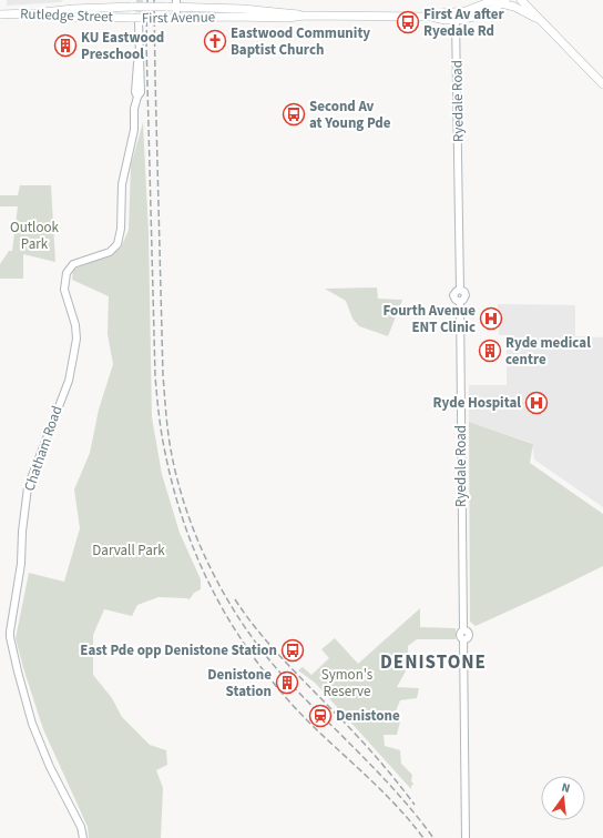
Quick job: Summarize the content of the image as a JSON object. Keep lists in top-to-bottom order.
{
  "streets": {
    "main road": ["Rutledge Street", "First Avenue"],
    "street": ["Ryedale Road", "Chatham Road"]
  },
  "crossings": [
    ["Rutledge Street", "First Avenue"],
    ["Rutledge Street", "Chatham Road"],
    ["First Avenue", "Ryedale Road"],
    ["First Avenue", "Chatham Road"]
  ],
  "districts": ["DENISTONE"],
  "parks": ["Outlook Park", "Darvall Park", "Symon's Reserve"],
  "places": {
    "bus stop": ["First Av after Ryedale Rd", "Second Av at Young Pde", "East Pde opp Denistone Station"],
    "church": ["Eastwood Community Baptist Church"],
    "building": ["KU Eastwood Preschool", "Ryde medical centre", "Denistone Station"],
    "hospital": ["Fourth Avenue ENT Clinic", "Ryde Hospital"],
    "station": ["Denistone"]
  },
  "north": "top"
}
